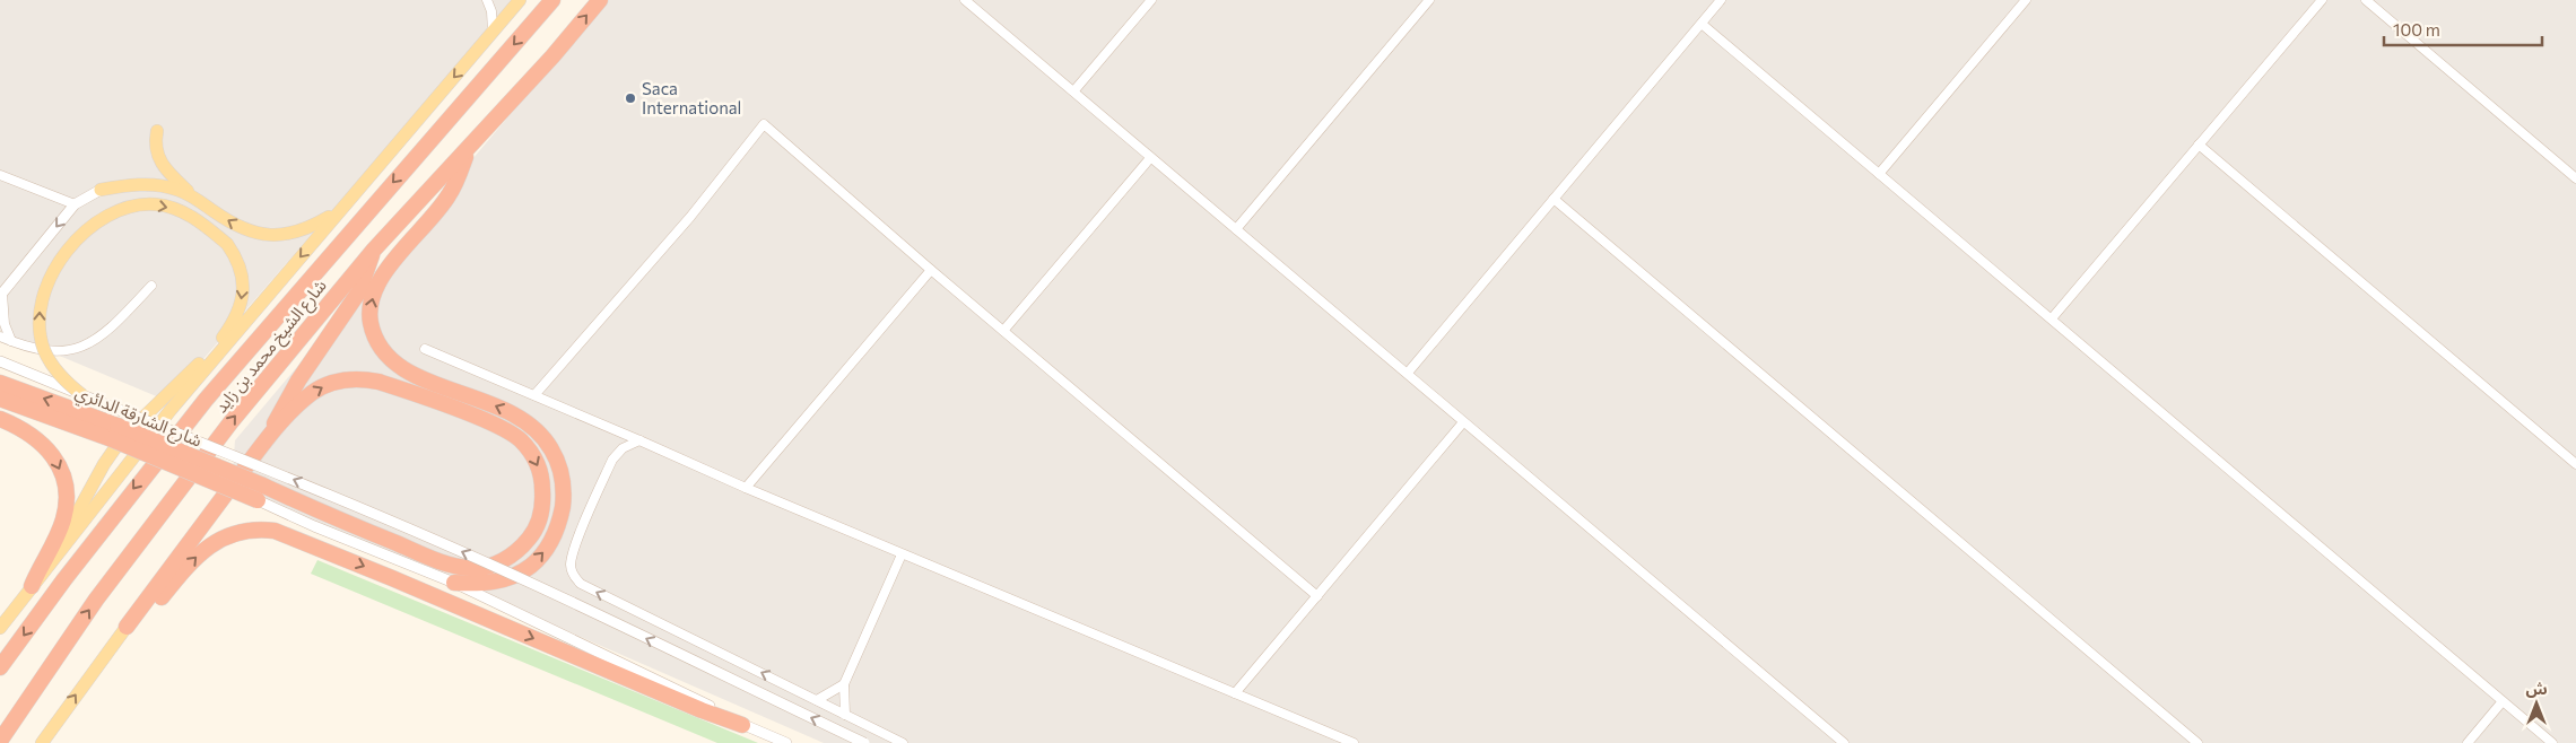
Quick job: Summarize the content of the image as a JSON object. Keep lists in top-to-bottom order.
{
  "streets": {
    "highway": ["شارع الشيخ محمد بن زايد", "شارع الشارقة الدائري"]
  },
  "places": ["Saca International"],
  "scale_bar": "100 m",
  "north": "top"
}
